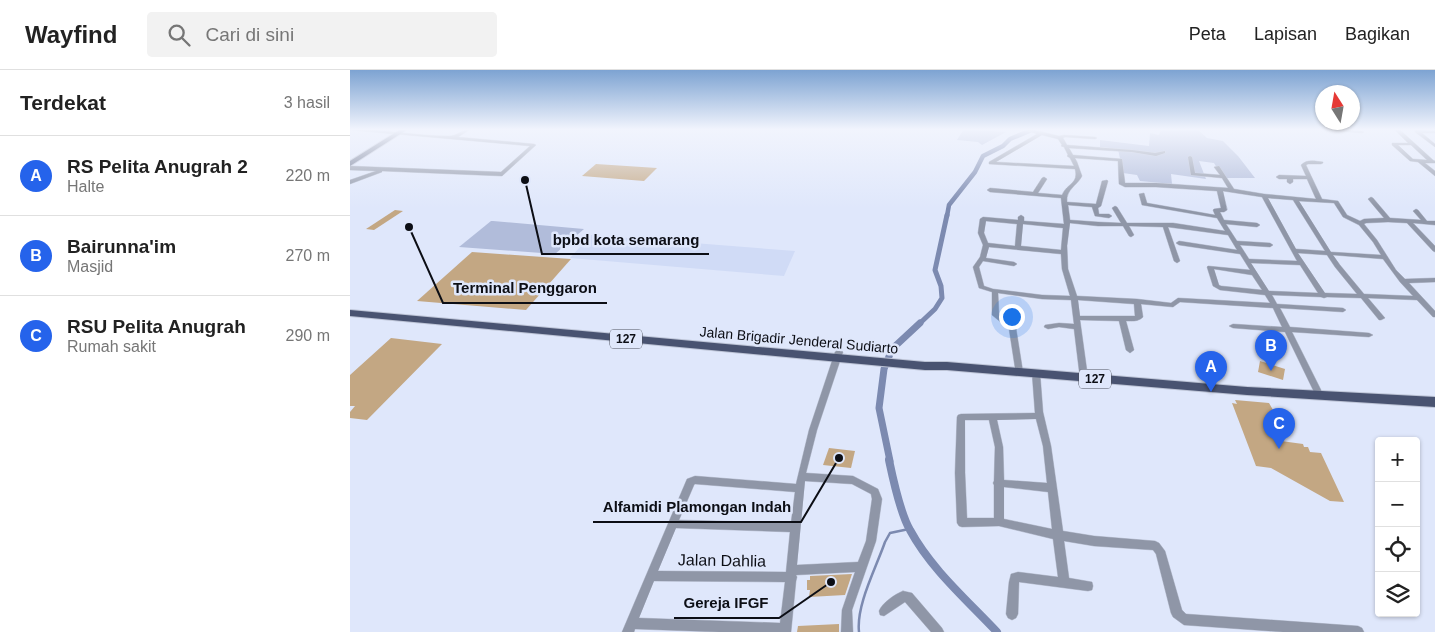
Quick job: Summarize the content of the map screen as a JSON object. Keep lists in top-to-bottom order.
{
  "streets": {
    "main road": ["127", "Jalan Brigadir Jenderal Sudiarto"],
    "street": ["Jalan Dahlia"]
  },
  "crossings": [
    ["127", "Jalan Brigadir Jenderal Sudiarto"]
  ],
  "places": [
    "bpbd kota semarang",
    "Terminal Penggaron",
    "Alfamidi Plamongan Indah",
    "Gereja IFGF"
  ],
  "north": "top",
  "page": {
    "header": "Wayfind",
    "search": "Cari di sini",
    "nav": ["Peta", "Lapisan", "Bagikan"],
    "heading": ["Terdekat", "3 hasil"],
    "list": [
      {
        "mark": "A",
        "name": "RS Pelita Anugrah 2",
        "note": "Halte",
        "value": "220 m"
      },
      {
        "mark": "B",
        "name": "Bairunna'im",
        "note": "Masjid",
        "value": "270 m"
      },
      {
        "mark": "C",
        "name": "RSU Pelita Anugrah",
        "note": "Rumah sakit",
        "value": "290 m"
      }
    ],
    "pins": ["B", "A", "C"],
    "map_buttons": ["+", "−"]
  }
}
